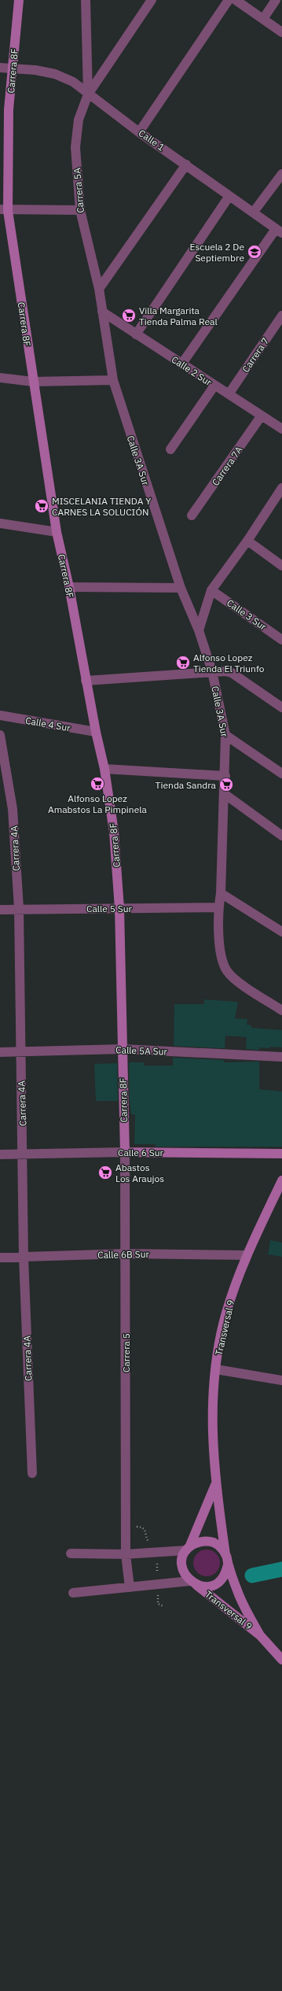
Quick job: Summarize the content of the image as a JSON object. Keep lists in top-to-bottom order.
{
  "streets": {
    "street": [
      "Carrera 8F",
      "Calle 1",
      "Carrera 5A",
      "Carrera 7",
      "Calle 2 Sur",
      "Calle 3A Sur",
      "Carrera 7A",
      "Calle 3 Sur",
      "Calle 4 Sur",
      "Carrera 4A",
      "Calle 5 Sur",
      "Calle 5A Sur",
      "Calle 6 Sur",
      "Calle 6B Sur",
      "Transversal 9",
      "Carrera 5"
    ]
  },
  "crossings": [
    ["Carrera 8F", "Calle 1"],
    ["Carrera 8F", "Calle 4 Sur"],
    ["Carrera 8F", "Calle 5 Sur"],
    ["Carrera 8F", "Calle 5A Sur"],
    ["Carrera 8F", "Calle 6 Sur"],
    ["Carrera 8F", "Carrera 5"],
    ["Calle 1", "Carrera 5A"],
    ["Carrera 5A", "Calle 2 Sur"],
    ["Carrera 5A", "Calle 3A Sur"],
    ["Carrera 7", "Calle 2 Sur"],
    ["Calle 2 Sur", "Carrera 7A"],
    ["Calle 3A Sur", "Calle 5 Sur"],
    ["Carrera 4A", "Calle 5 Sur"],
    ["Carrera 4A", "Calle 5A Sur"],
    ["Carrera 4A", "Calle 6 Sur"],
    ["Carrera 4A", "Calle 6B Sur"],
    ["Calle 6 Sur", "Carrera 5"],
    ["Calle 6B Sur", "Transversal 9"],
    ["Calle 6B Sur", "Carrera 5"]
  ],
  "places": {
    "school or university": ["Escuela 2 De Septiembre"],
    "supermarket": [
      "Villa Margarita Tienda Palma Real",
      "MISCELANIA TIENDA Y CARNES LA SOLUCIÓN",
      "Alfonso Lopez Tienda El Triunfo",
      "Alfonso Lopez Amabstos La Pimpinela",
      "Tienda Sandra",
      "Abastos Los Araujos"
    ]
  }
}
